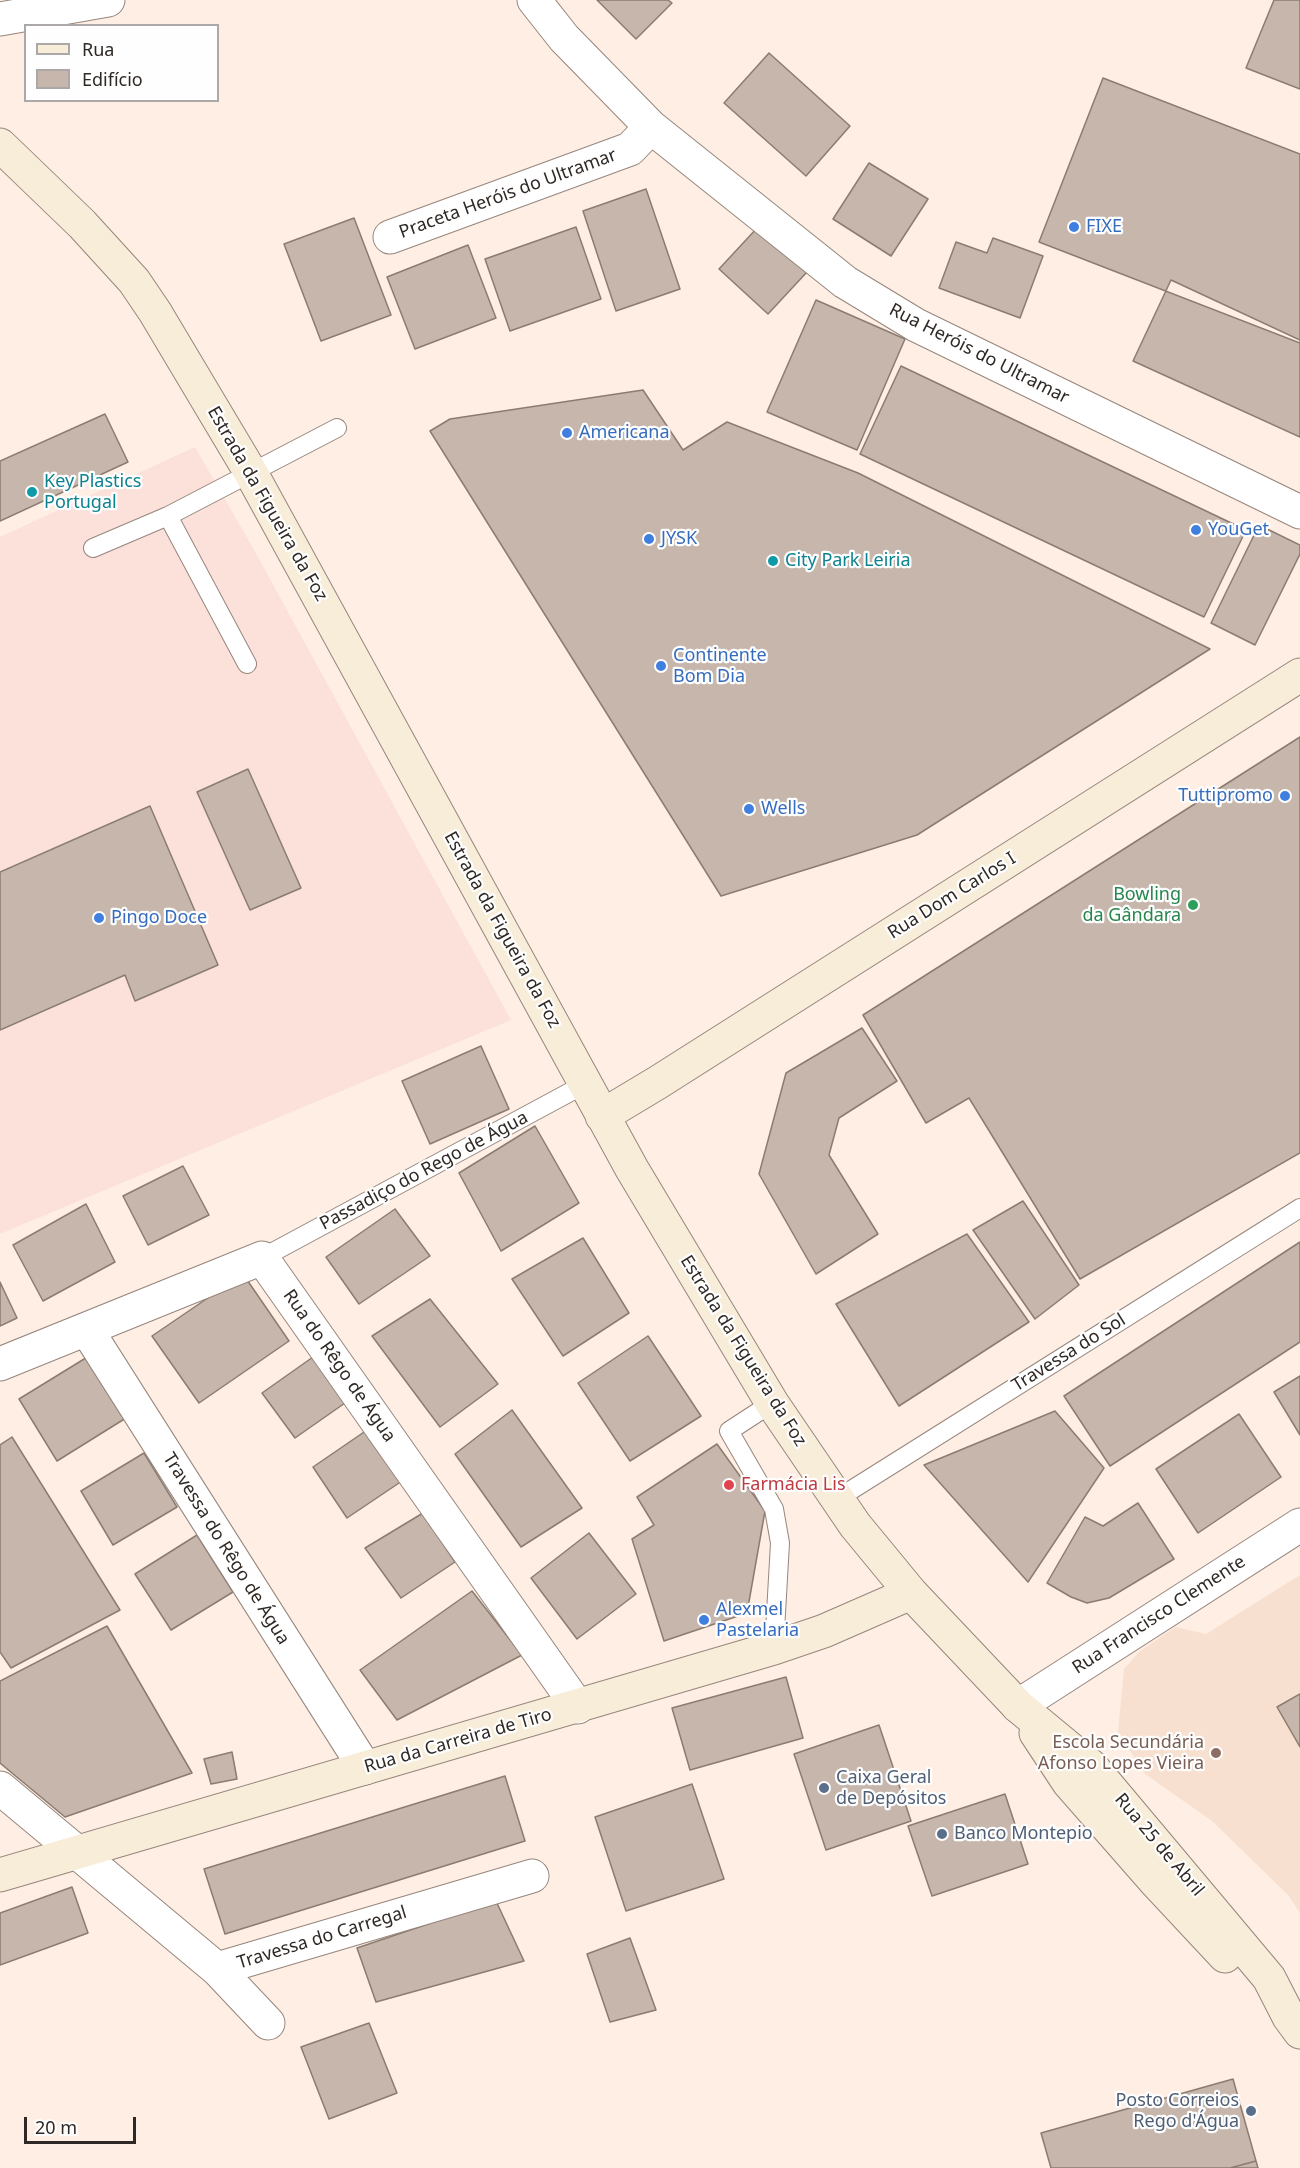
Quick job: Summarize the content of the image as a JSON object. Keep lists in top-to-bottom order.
{
  "streets": {
    "main road": [
      "Estrada da Figueira da Foz",
      "Rua Dom Carlos I",
      "Rua da Carreira de Tiro",
      "Rua 25 de Abril"
    ],
    "street": [
      "Praceta Heróis do Ultramar",
      "Rua Heróis do Ultramar",
      "Rua do Rêgo de Água",
      "Travessa do Rêgo de Água",
      "Rua Francisco Clemente",
      "Travessa do Carregal"
    ],
    "lane": ["Passadiço do Rego de Água", "Travessa do Sol"]
  },
  "crossings": [
    ["Praceta Heróis do Ultramar", "Rua Heróis do Ultramar"],
    ["Estrada da Figueira da Foz", "Rua Dom Carlos I"],
    ["Estrada da Figueira da Foz", "Passadiço do Rego de Água"],
    ["Estrada da Figueira da Foz", "Travessa do Sol"],
    ["Estrada da Figueira da Foz", "Rua Francisco Clemente"],
    ["Estrada da Figueira da Foz", "Rua da Carreira de Tiro"],
    ["Estrada da Figueira da Foz", "Rua 25 de Abril"],
    ["Passadiço do Rego de Água", "Rua do Rêgo de Água"],
    ["Rua do Rêgo de Água", "Rua da Carreira de Tiro"],
    ["Travessa do Rêgo de Água", "Rua da Carreira de Tiro"],
    ["Rua Francisco Clemente", "Rua 25 de Abril"],
    ["Rua da Carreira de Tiro", "Travessa do Carregal"]
  ],
  "places": [
    "FIXE",
    "Americana",
    "Key Plastics Portugal",
    "YouGet",
    "JYSK",
    "City Park Leiria",
    "Continente Bom Dia",
    "Tuttipromo",
    "Wells",
    "Bowling da Gândara",
    "Pingo Doce",
    "Farmácia Lis",
    "Alexmel Pastelaria",
    "Escola Secundária Afonso Lopes Vieira",
    "Caixa Geral de Depósitos",
    "Banco Montepio",
    "Posto Correios Rego d'Água"
  ],
  "legend": ["Rua", "Edifício"],
  "scale_bar": "20 m"
}
